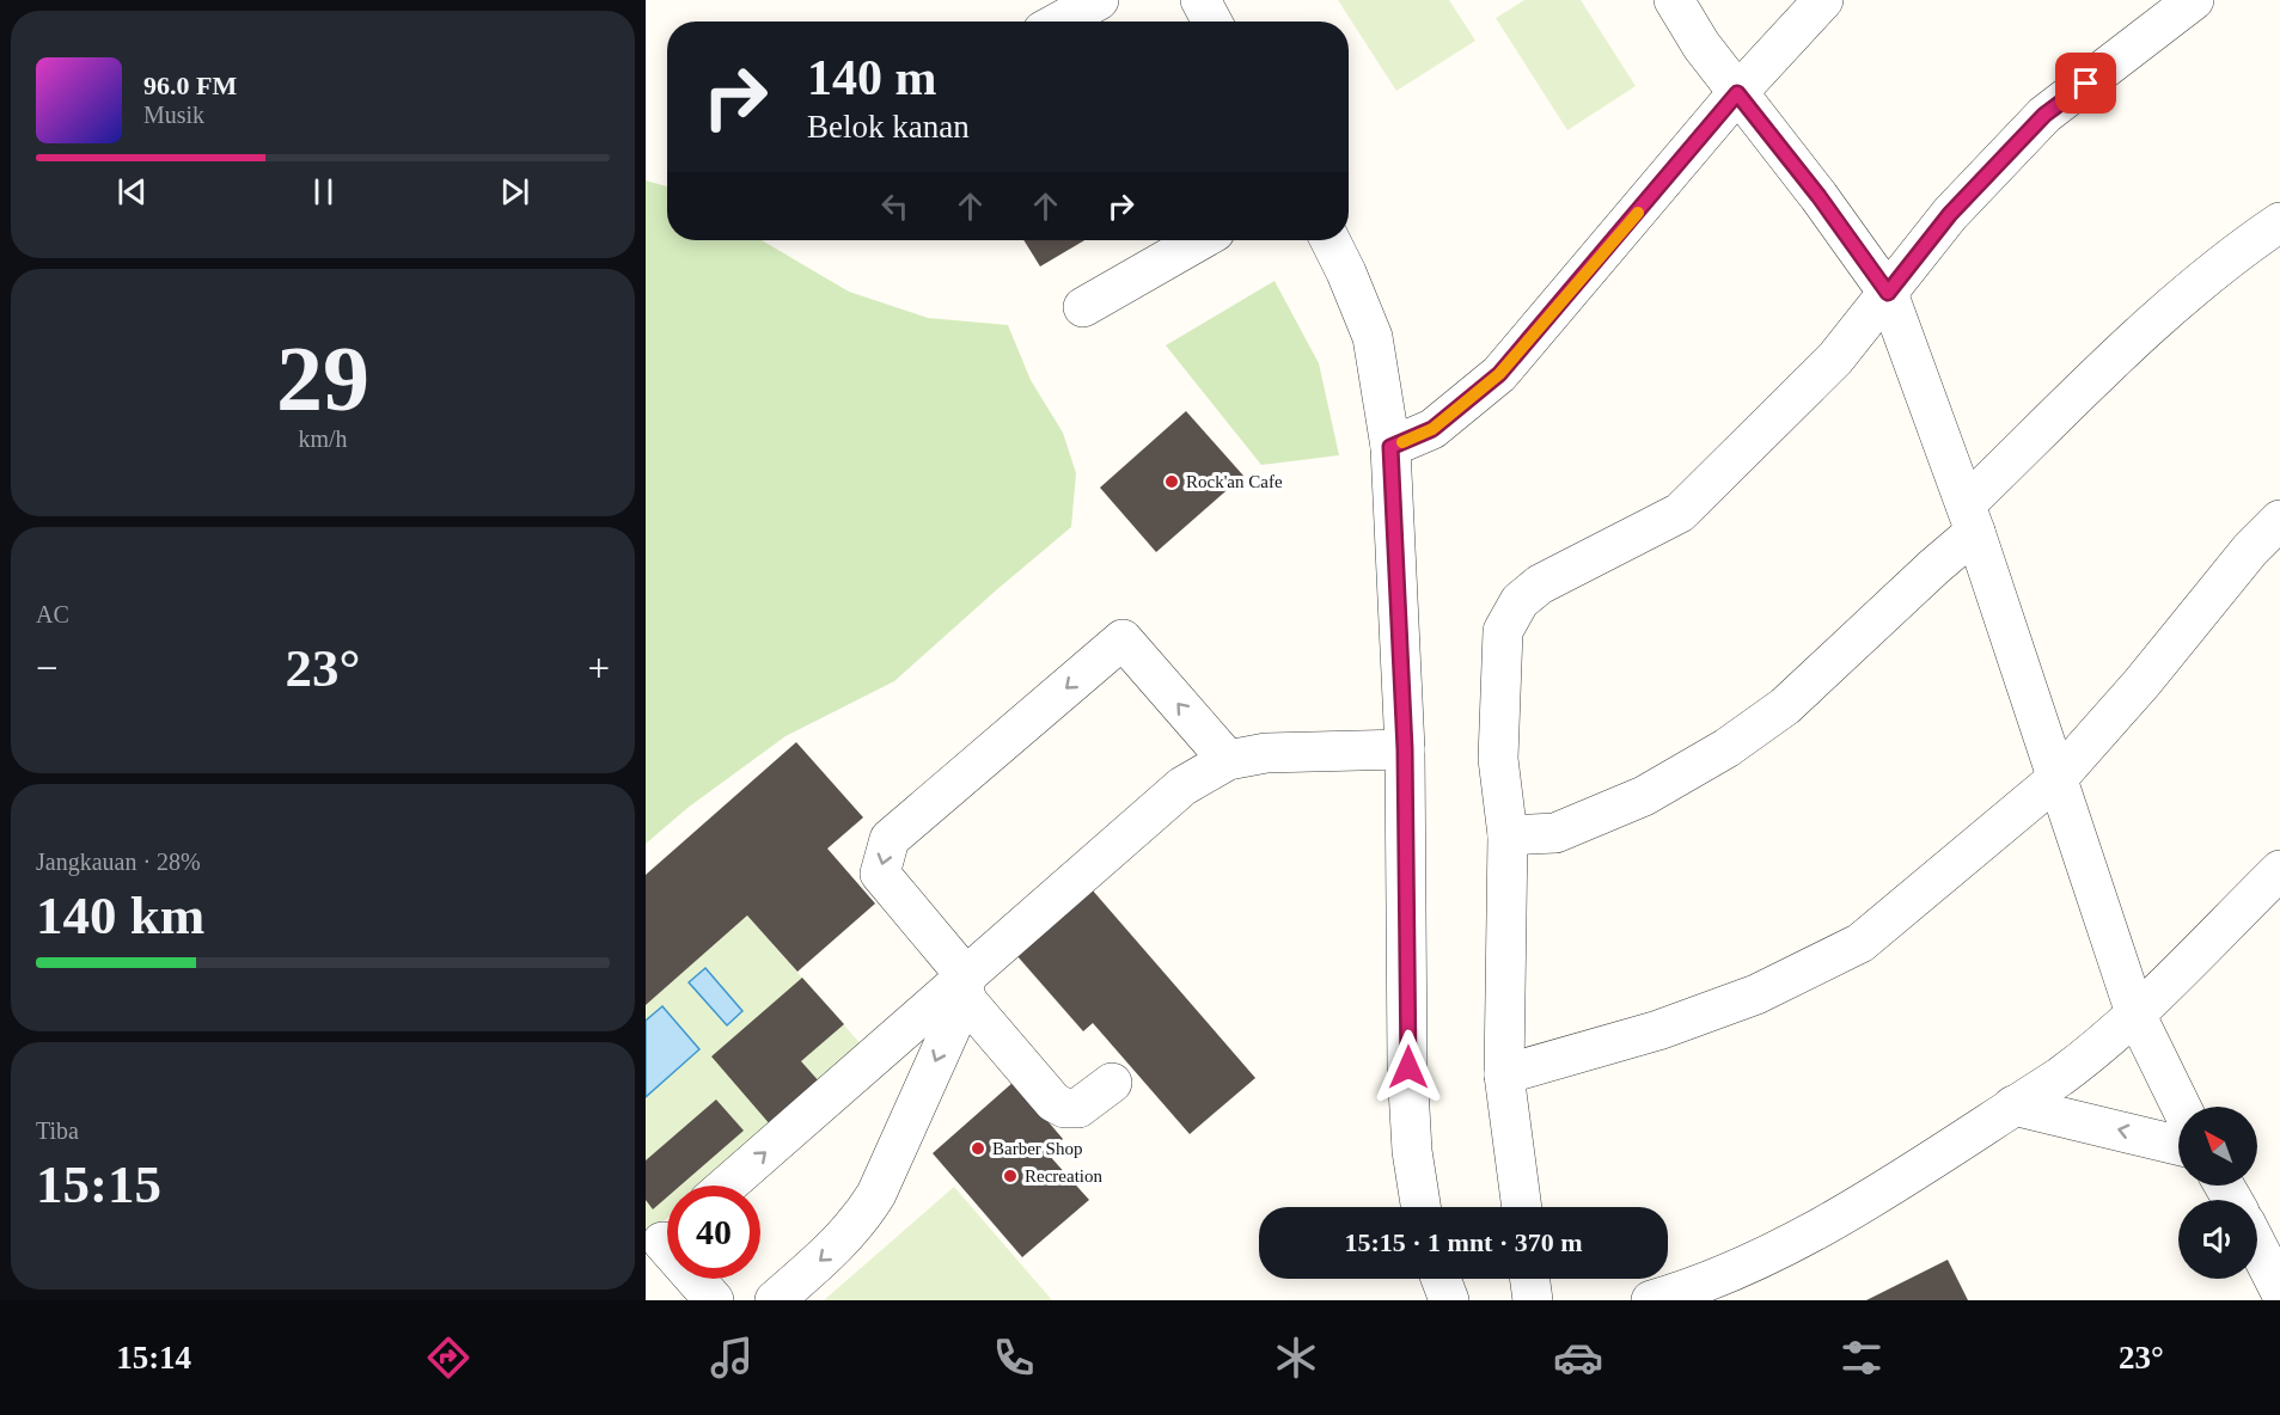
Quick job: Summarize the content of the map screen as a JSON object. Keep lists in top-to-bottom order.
{
  "places": ["Rock'an Cafe", "Barber Shop", "Recreation"],
  "north": "top left",
  "page": {
    "turn": ["140 m", "Belok kanan"],
    "song": ["96.0 FM", "Musik"],
    "tile": [
      ["29", "km/h"],
      "AC",
      ["Jangkauan · 28%", "140 km"],
      ["Tiba", "15:15"]
    ],
    "heat": ["−", "23°", "+"],
    "limit": "40",
    "trip": "15:15 · 1 mnt · 370 m",
    "tabs": ["15:14", "23°"]
  }
}
